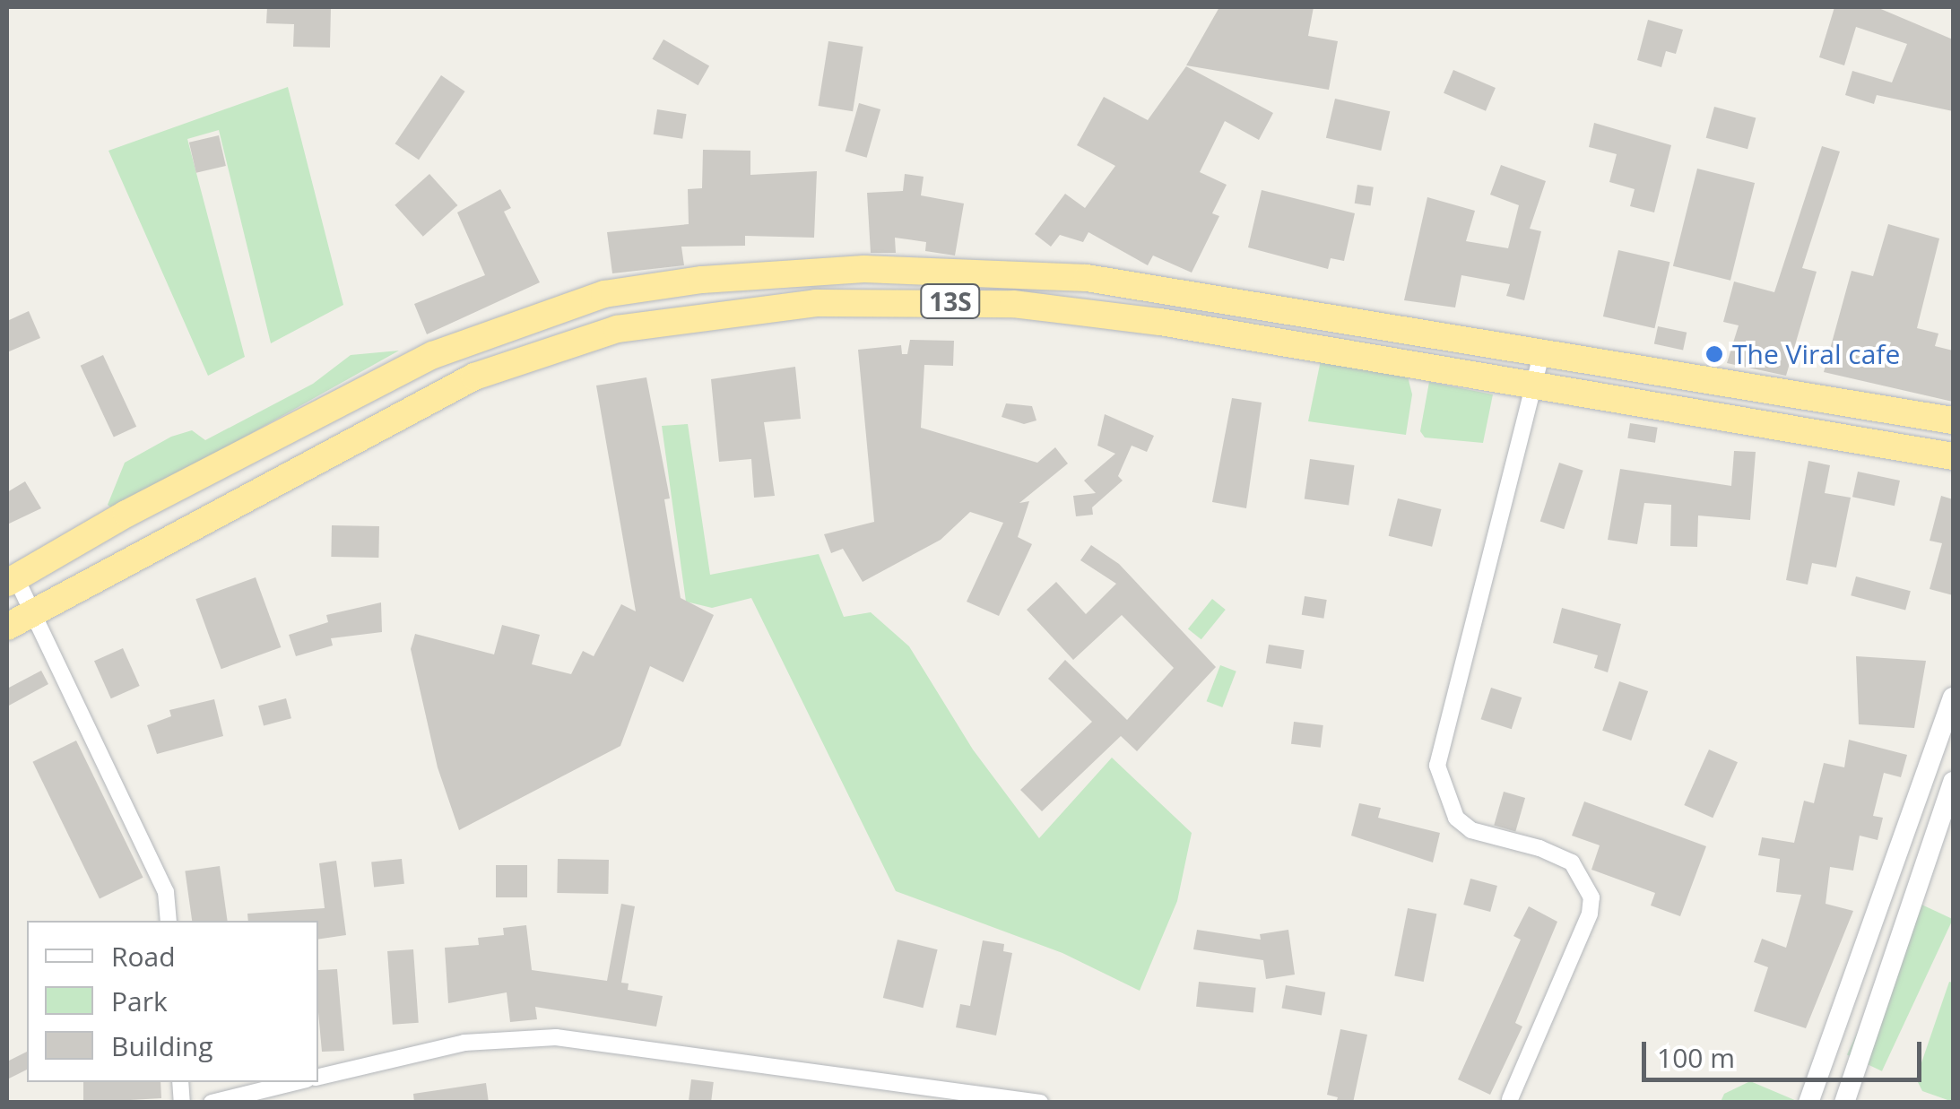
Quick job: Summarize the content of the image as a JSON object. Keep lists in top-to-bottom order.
{
  "streets": {
    "highway": ["13S"]
  },
  "places": ["The Viral cafe"],
  "legend": ["Road", "Park", "Building"],
  "scale_bar": "100 m"
}
